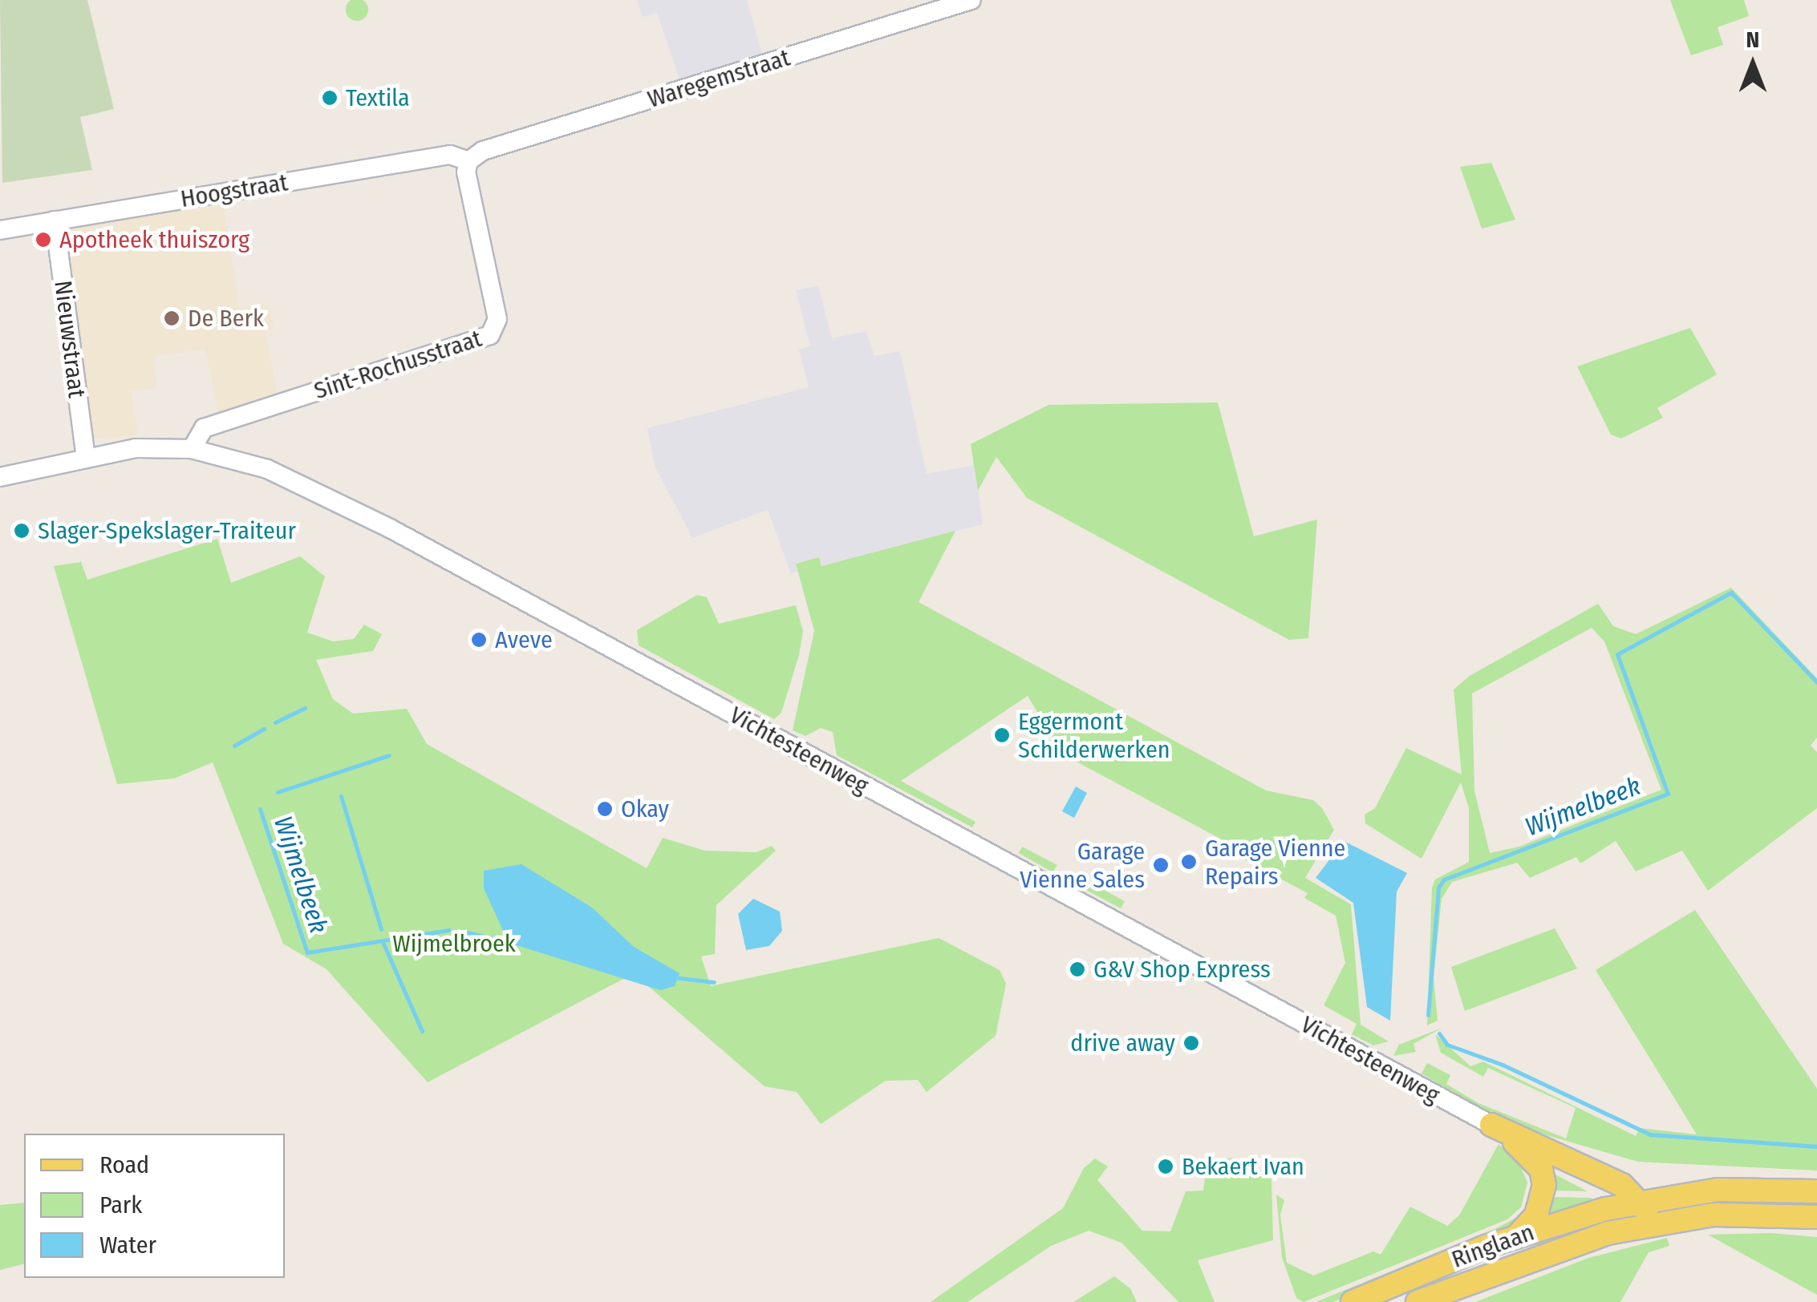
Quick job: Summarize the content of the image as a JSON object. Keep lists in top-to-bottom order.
{
  "streets": {
    "main road": ["Ringlaan"],
    "street": [
      "Waregemstraat",
      "Hoogstraat",
      "Nieuwstraat",
      "Sint-Rochusstraat",
      "Vichtesteenweg"
    ]
  },
  "crossings": [
    ["Waregemstraat", "Hoogstraat"],
    ["Waregemstraat", "Sint-Rochusstraat"],
    ["Hoogstraat", "Nieuwstraat"],
    ["Hoogstraat", "Sint-Rochusstraat"],
    ["Nieuwstraat", "Vichtesteenweg"],
    ["Sint-Rochusstraat", "Vichtesteenweg"]
  ],
  "water": ["Wijmelbeek"],
  "parks": ["Wijmelbroek"],
  "places": [
    "Textila",
    "Apotheek thuiszorg",
    "De Berk",
    "Slager-Spekslager-Traiteur",
    "Aveve",
    "Eggermont Schilderwerken",
    "Okay",
    "Garage Vienne Repairs",
    "Garage Vienne Sales",
    "G&V Shop Express",
    "drive away",
    "Bekaert Ivan"
  ],
  "legend": ["Road", "Park", "Water"],
  "north": "top"
}
